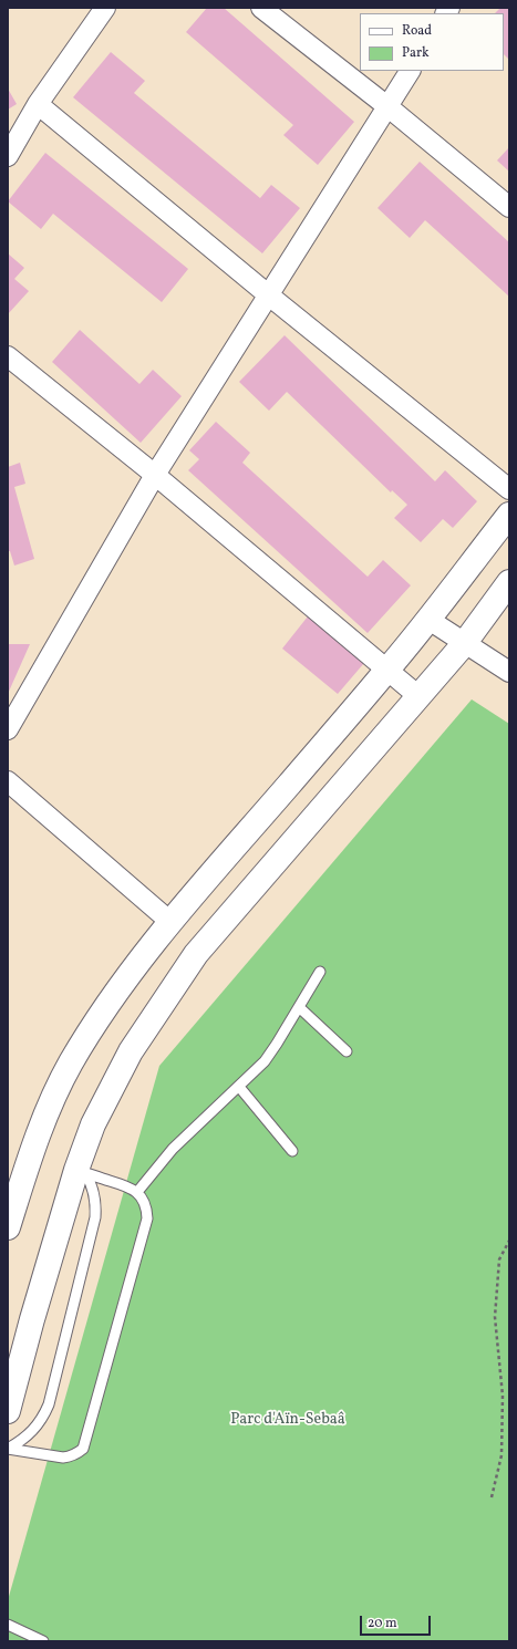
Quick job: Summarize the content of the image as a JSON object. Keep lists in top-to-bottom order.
{
  "parks": ["Parc d'Aïn-Sebaâ"],
  "legend": ["Road", "Park"],
  "scale_bar": "20 m"
}
